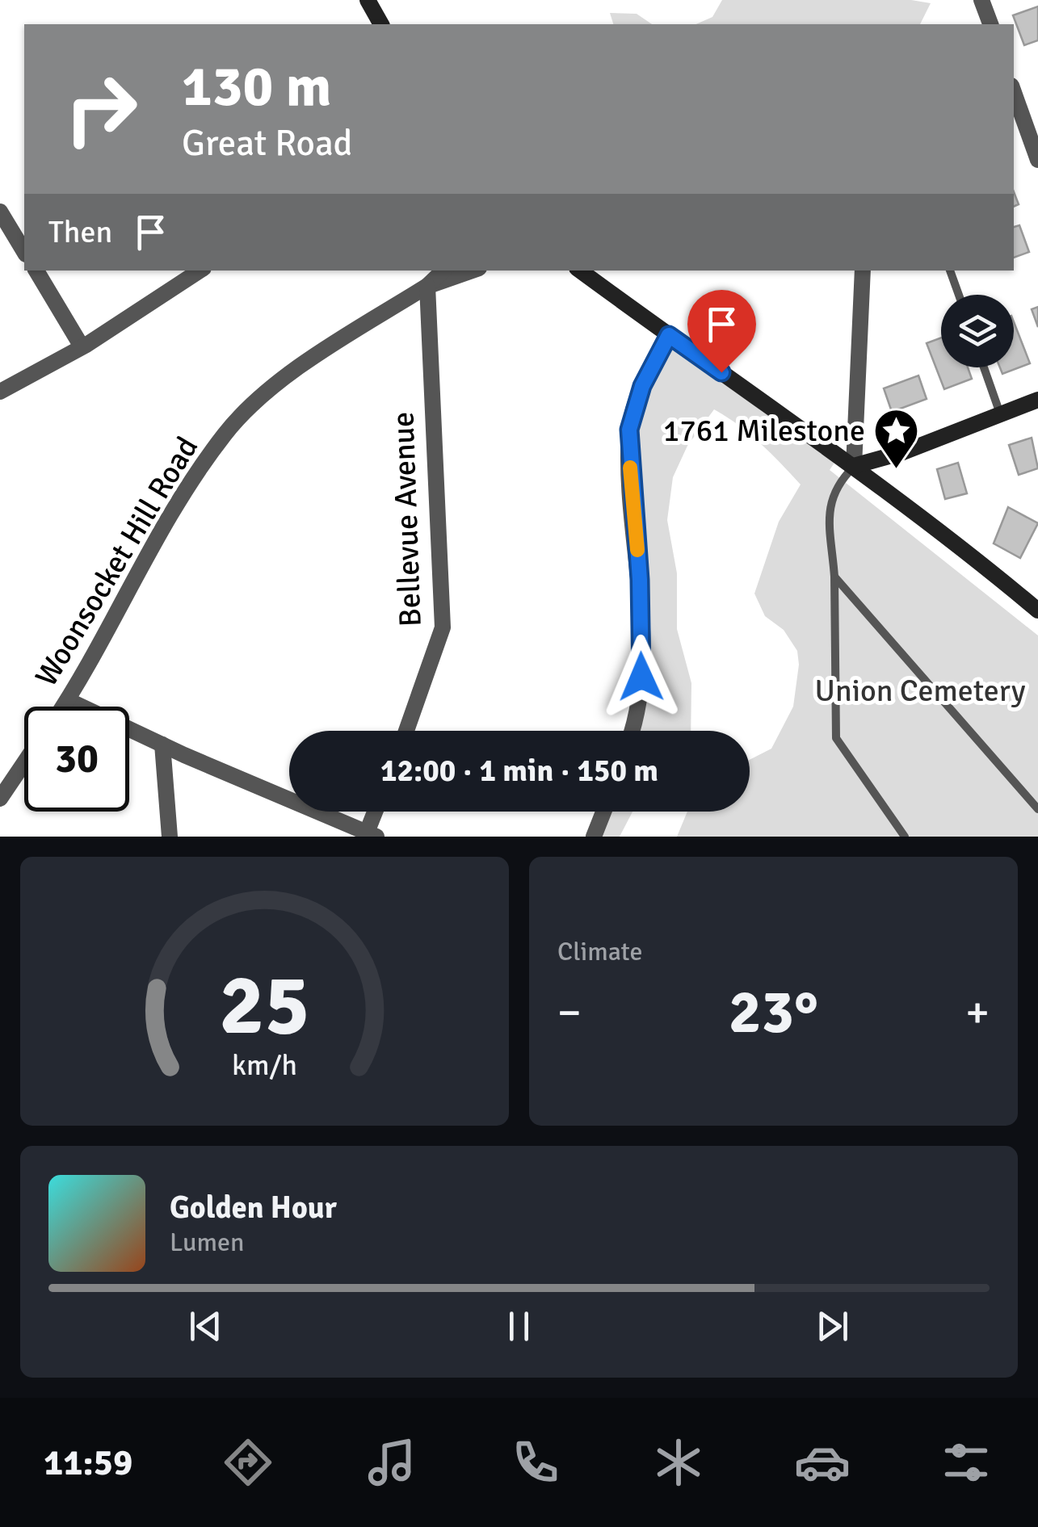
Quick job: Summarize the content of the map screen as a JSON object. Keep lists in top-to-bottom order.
{
  "streets": {
    "street": ["Bellevue Avenue", "Woonsocket Hill Road"]
  },
  "crossings": [
    ["Bellevue Avenue", "Woonsocket Hill Road"]
  ],
  "parks": ["Union Cemetery"],
  "places": {
    "place": ["1761 Milestone"]
  },
  "page": {
    "turn": ["130 m", "Great Road"],
    "then": "Then",
    "limit": "30",
    "trip": "12:00 · 1 min · 150 m",
    "tile": "Climate",
    "heat": ["−", "23°", "+"],
    "song": ["Golden Hour", "Lumen"],
    "tabs": "11:59",
    "gauge": ["25", "km/h"]
  }
}
